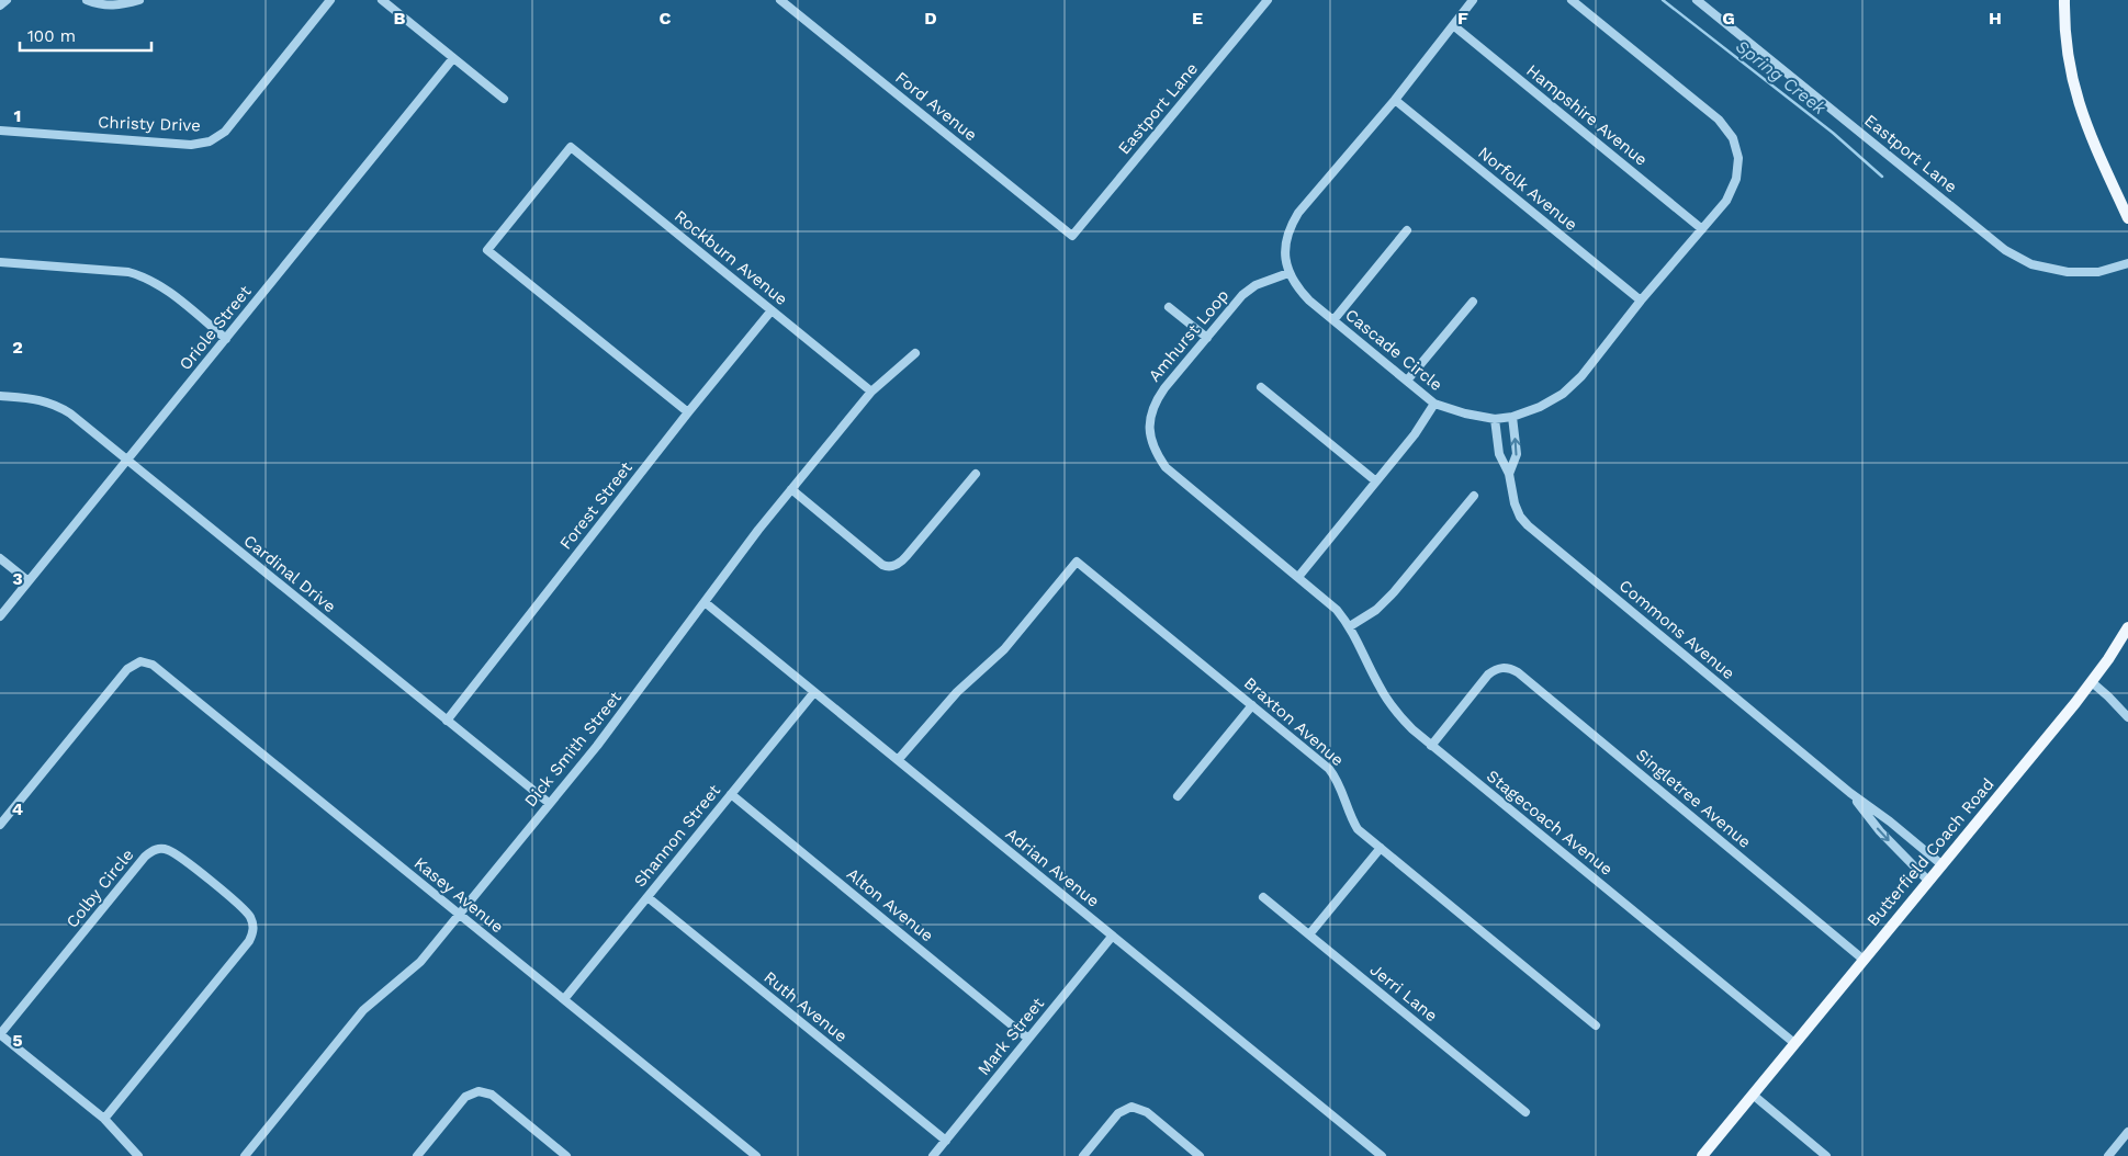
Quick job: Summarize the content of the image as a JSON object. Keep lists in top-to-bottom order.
{
  "streets": {
    "main road": ["Butterfield Coach Road"],
    "street": [
      "Ford Avenue",
      "Eastport Lane",
      "Hampshire Avenue",
      "Christy Drive",
      "Norfolk Avenue",
      "Rockburn Avenue",
      "Oriole Street",
      "Amhurst Loop",
      "Cascade Circle",
      "Forest Street",
      "Cardinal Drive",
      "Commons Avenue",
      "Braxton Avenue",
      "Dick Smith Street",
      "Singletree Avenue",
      "Stagecoach Avenue",
      "Shannon Street",
      "Adrian Avenue",
      "Colby Circle",
      "Kasey Avenue",
      "Alton Avenue",
      "Jerri Lane",
      "Ruth Avenue",
      "Mark Street"
    ]
  },
  "crossings": [
    ["Ford Avenue", "Eastport Lane"],
    ["Hampshire Avenue", "Cascade Circle"],
    ["Norfolk Avenue", "Cascade Circle"],
    ["Rockburn Avenue", "Forest Street"],
    ["Rockburn Avenue", "Dick Smith Street"],
    ["Oriole Street", "Cardinal Drive"],
    ["Amhurst Loop", "Cascade Circle"],
    ["Amhurst Loop", "Stagecoach Avenue"],
    ["Cascade Circle", "Commons Avenue"],
    ["Forest Street", "Cardinal Drive"],
    ["Cardinal Drive", "Dick Smith Street"],
    ["Commons Avenue", "Butterfield Coach Road"],
    ["Braxton Avenue", "Adrian Avenue"],
    ["Dick Smith Street", "Adrian Avenue"],
    ["Dick Smith Street", "Kasey Avenue"],
    ["Singletree Avenue", "Stagecoach Avenue"],
    ["Singletree Avenue", "Butterfield Coach Road"],
    ["Stagecoach Avenue", "Butterfield Coach Road"],
    ["Shannon Street", "Adrian Avenue"],
    ["Shannon Street", "Kasey Avenue"],
    ["Shannon Street", "Alton Avenue"],
    ["Shannon Street", "Ruth Avenue"],
    ["Adrian Avenue", "Mark Street"],
    ["Alton Avenue", "Mark Street"],
    ["Ruth Avenue", "Mark Street"]
  ],
  "water": ["Spring Creek"],
  "scale_bar": "100 m",
  "grid": {
    "columns": [
      "B",
      "C",
      "D",
      "E",
      "F",
      "G",
      "H"
    ],
    "rows": [
      "1",
      "2",
      "3",
      "4",
      "5"
    ]
  }
}
